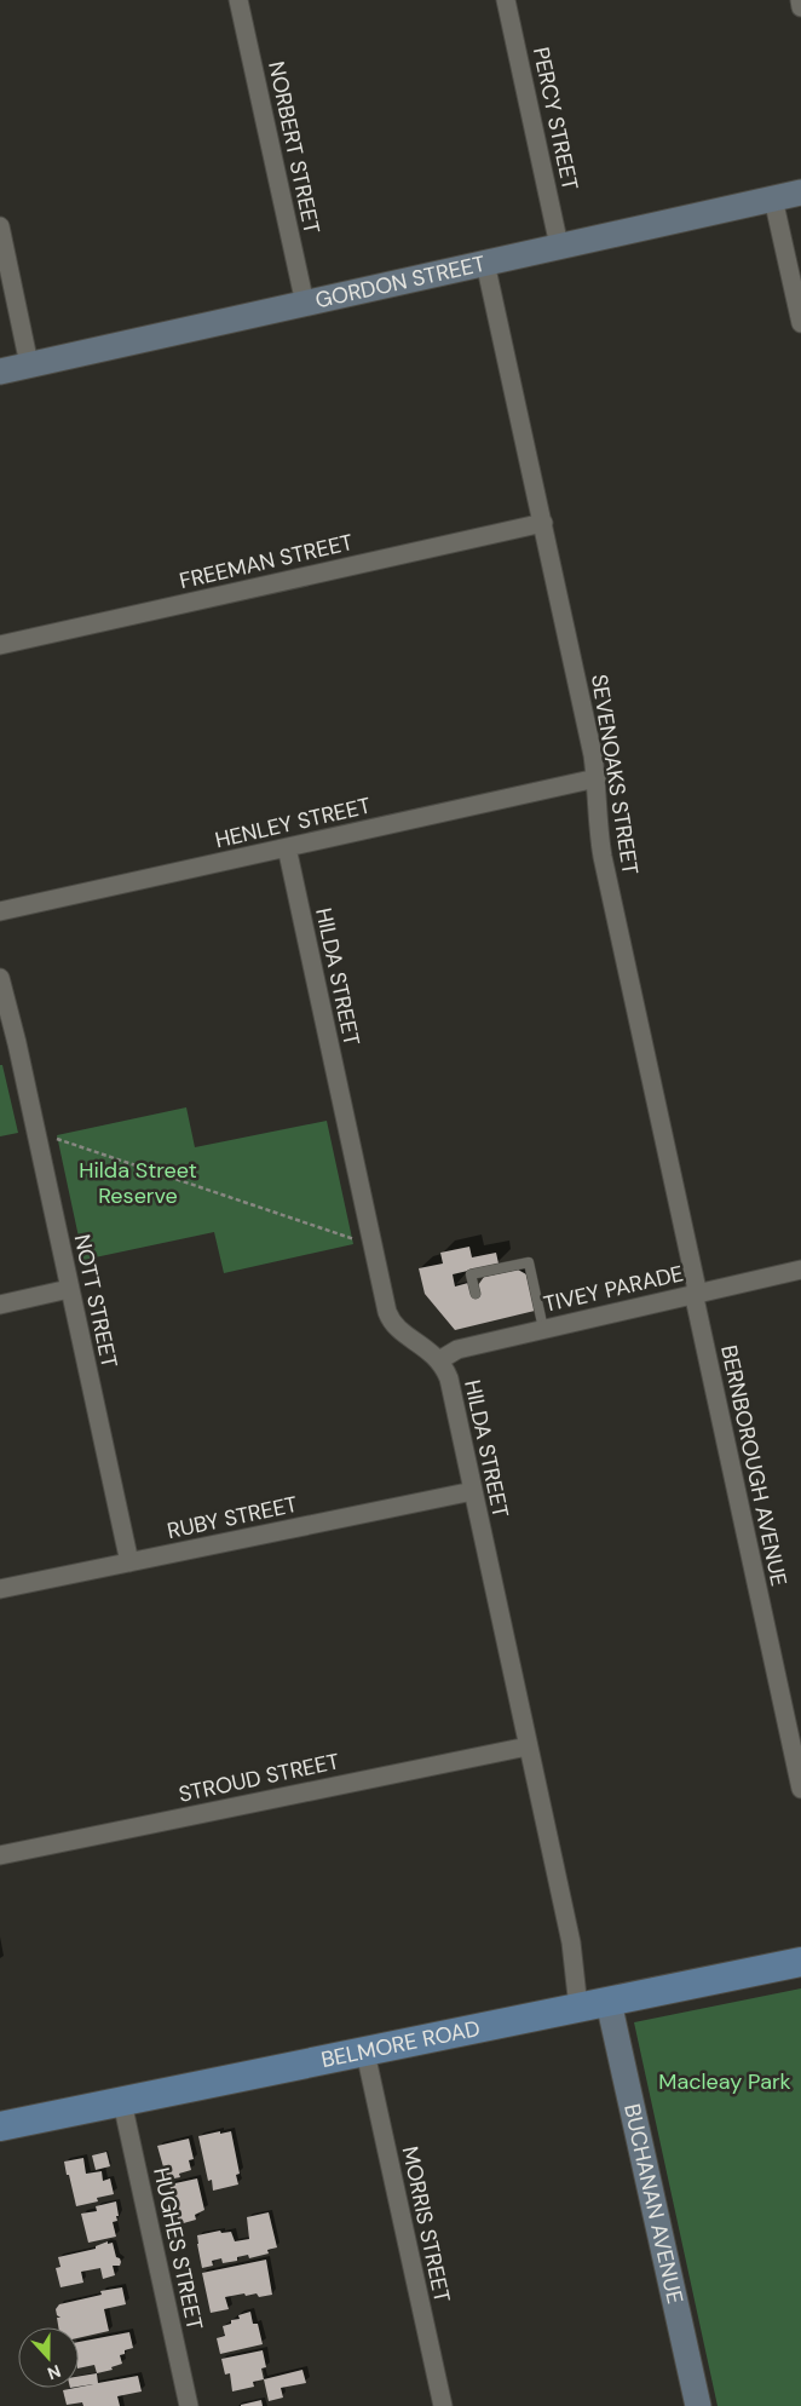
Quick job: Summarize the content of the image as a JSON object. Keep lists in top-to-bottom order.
{
  "streets": {
    "main road": ["BELMORE ROAD"],
    "street": [
      "PERCY STREET",
      "NORBERT STREET",
      "GORDON STREET",
      "FREEMAN STREET",
      "SEVENOAKS STREET",
      "HENLEY STREET",
      "HILDA STREET",
      "TIVEY PARADE",
      "NOTT STREET",
      "BERNBOROUGH AVENUE",
      "RUBY STREET",
      "STROUD STREET",
      "BUCHANAN AVENUE",
      "MORRIS STREET",
      "HUGHES STREET"
    ]
  },
  "crossings": [
    ["PERCY STREET", "GORDON STREET"],
    ["NORBERT STREET", "GORDON STREET"],
    ["GORDON STREET", "SEVENOAKS STREET"],
    ["FREEMAN STREET", "SEVENOAKS STREET"],
    ["SEVENOAKS STREET", "HENLEY STREET"],
    ["SEVENOAKS STREET", "TIVEY PARADE"],
    ["SEVENOAKS STREET", "BERNBOROUGH AVENUE"],
    ["HENLEY STREET", "HILDA STREET"],
    ["HILDA STREET", "TIVEY PARADE"],
    ["HILDA STREET", "RUBY STREET"],
    ["HILDA STREET", "STROUD STREET"],
    ["HILDA STREET", "BELMORE ROAD"],
    ["HILDA STREET", "BUCHANAN AVENUE"],
    ["TIVEY PARADE", "BERNBOROUGH AVENUE"],
    ["NOTT STREET", "RUBY STREET"],
    ["BELMORE ROAD", "BUCHANAN AVENUE"],
    ["BELMORE ROAD", "MORRIS STREET"],
    ["BELMORE ROAD", "HUGHES STREET"]
  ],
  "parks": ["Hilda Street Reserve", "Macleay Park"],
  "north": "bottom"
}
